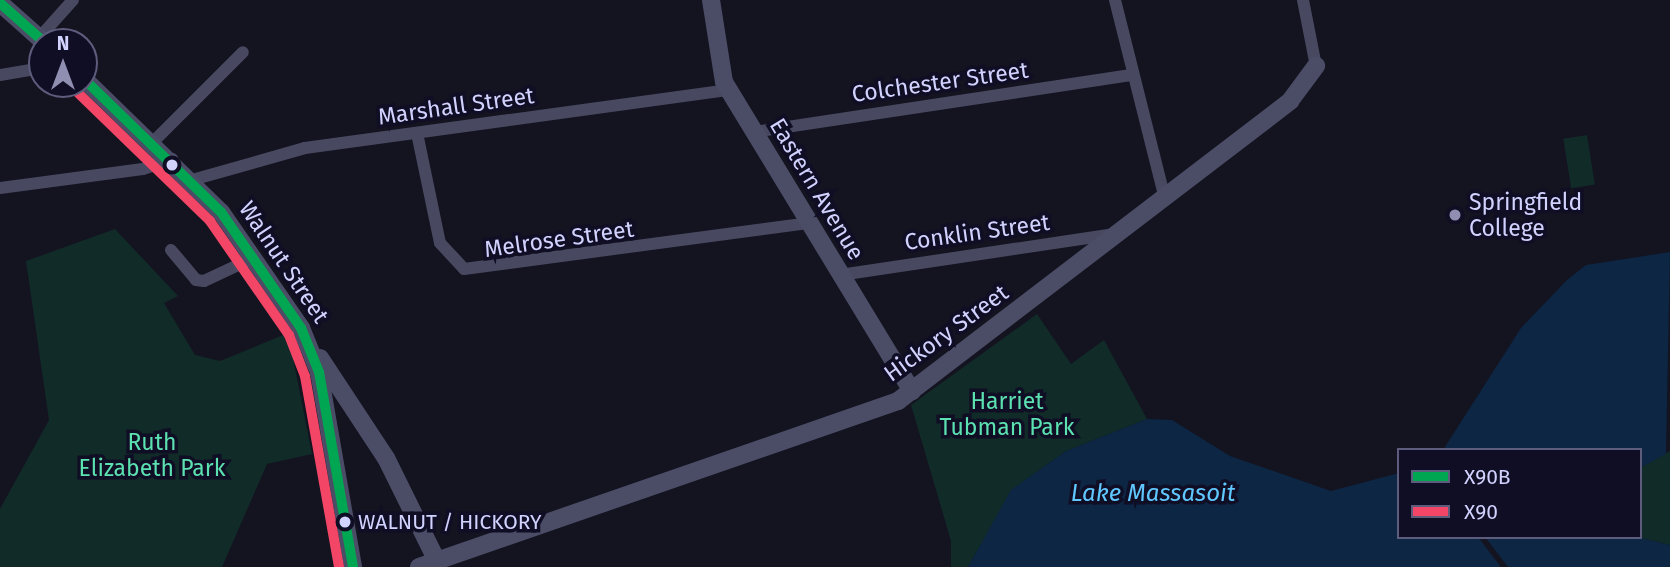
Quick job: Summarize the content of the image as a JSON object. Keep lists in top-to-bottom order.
{
  "streets": {
    "street": [
      "Colchester Street",
      "Marshall Street",
      "Eastern Avenue",
      "Conklin Street",
      "Melrose Street",
      "Walnut Street",
      "Hickory Street"
    ]
  },
  "crossings": [
    ["Colchester Street", "Eastern Avenue"],
    ["Marshall Street", "Eastern Avenue"],
    ["Marshall Street", "Melrose Street"],
    ["Marshall Street", "Walnut Street"],
    ["Eastern Avenue", "Conklin Street"],
    ["Eastern Avenue", "Melrose Street"],
    ["Eastern Avenue", "Hickory Street"],
    ["Conklin Street", "Hickory Street"]
  ],
  "water": ["Lake Massasoit"],
  "parks": ["Harriet Tubman Park", "Ruth Elizabeth Park"],
  "places": ["Springfield College", "WALNUT / HICKORY"],
  "lines": ["transit line X90B", "transit line X90"],
  "legend": ["X90B", "X90"],
  "north": "top"
}
